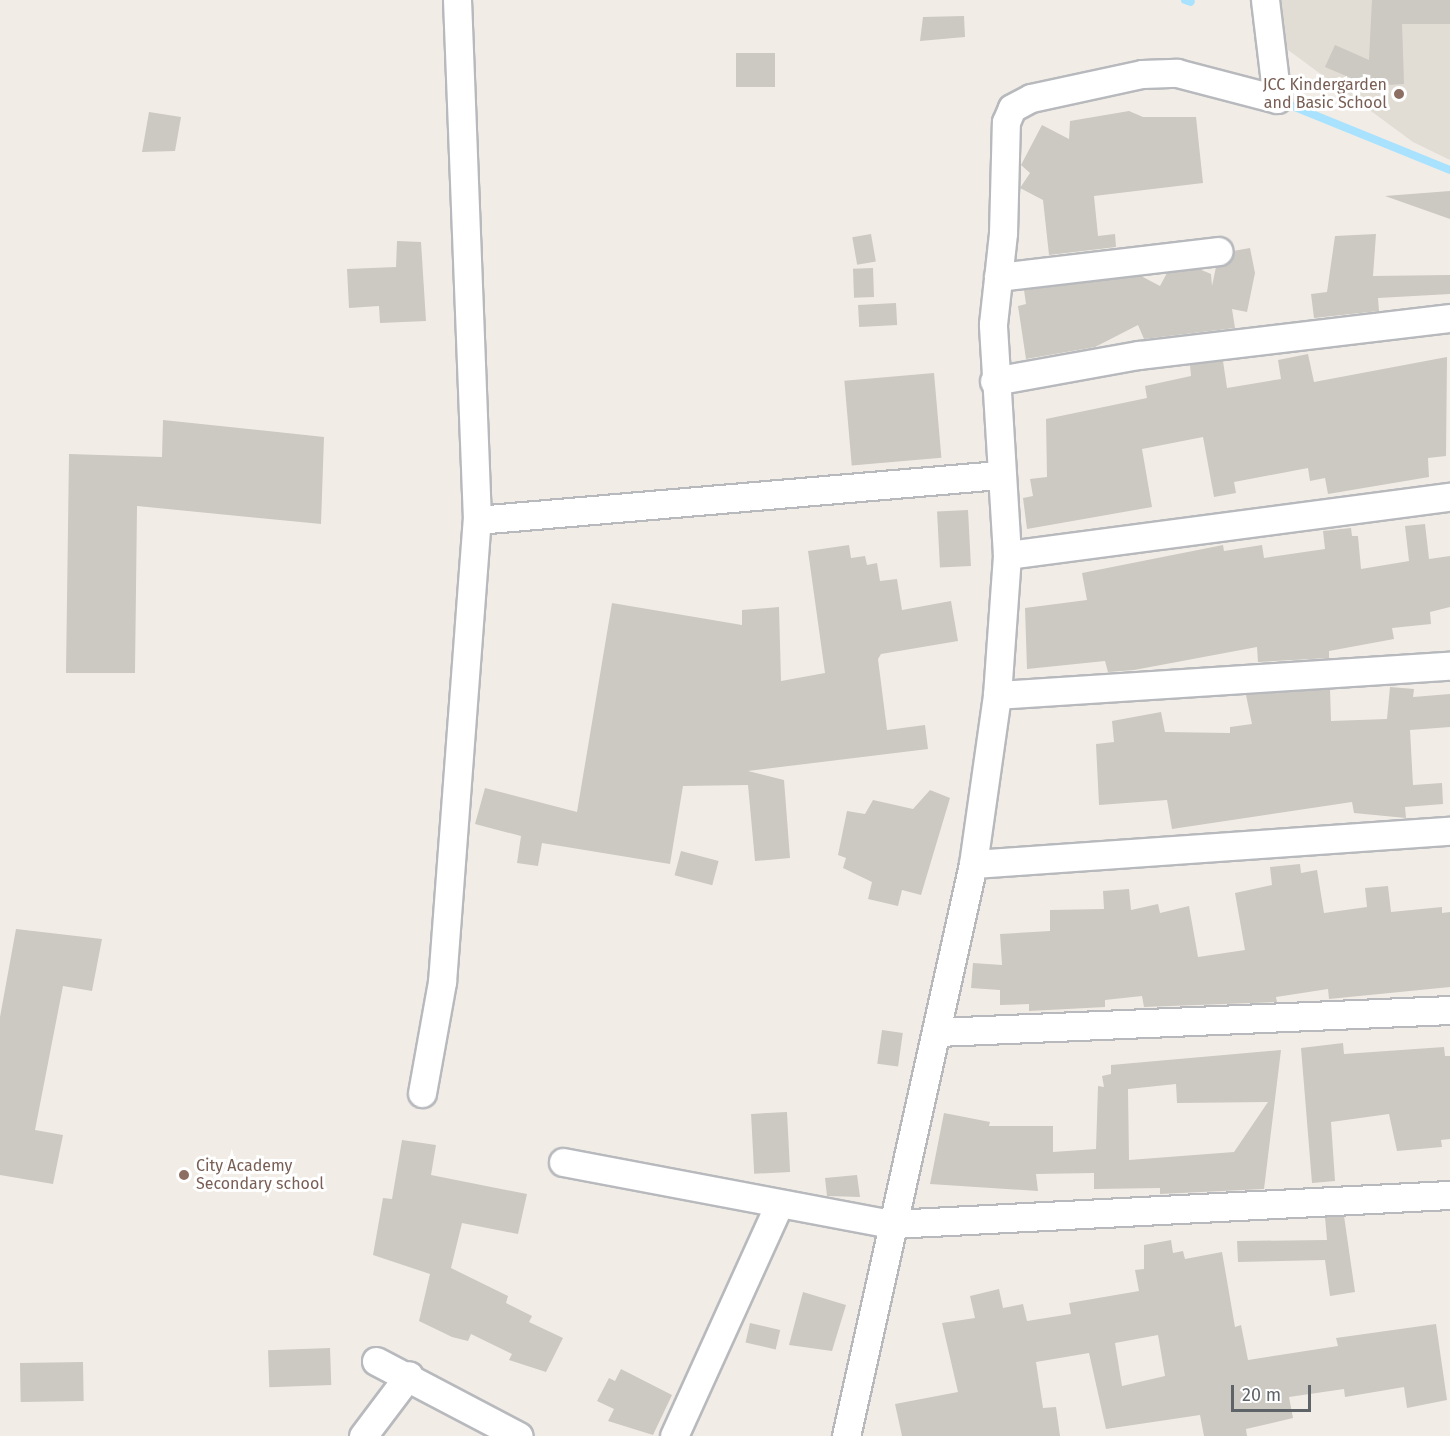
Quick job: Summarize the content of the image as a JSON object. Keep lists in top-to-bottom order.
{
  "places": ["JCC Kindergarden and Basic School", "City Academy Secondary school"],
  "scale_bar": "20 m"
}
